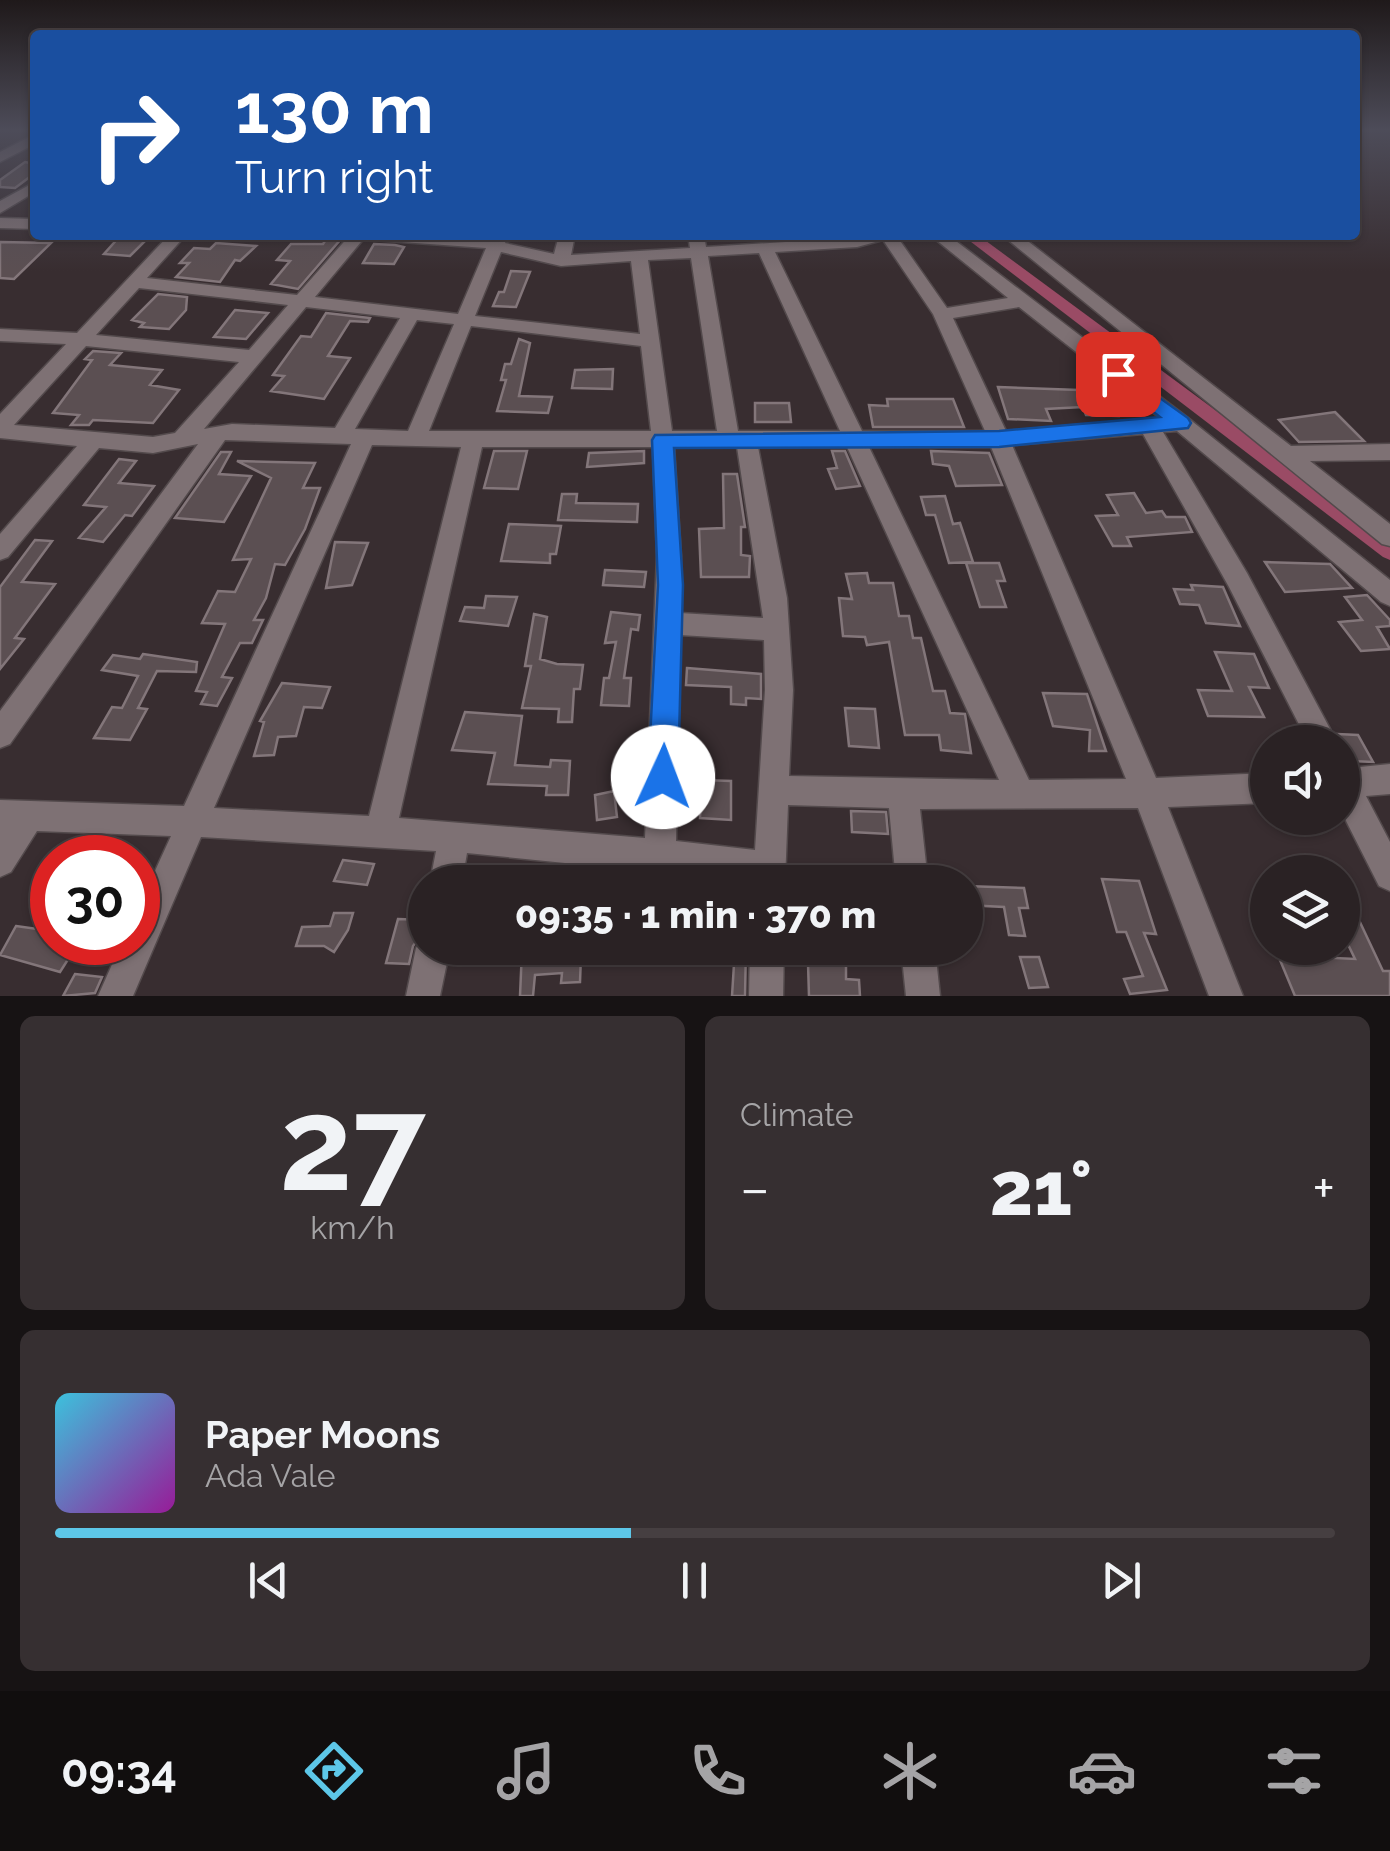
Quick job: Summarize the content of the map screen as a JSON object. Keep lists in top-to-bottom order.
{
  "page": {
    "turn": ["130 m", "Turn right"],
    "limit": "30",
    "trip": "09:35 · 1 min · 370 m",
    "tile": [
      ["27", "km/h"],
      "Climate"
    ],
    "heat": ["−", "21°", "+"],
    "song": ["Paper Moons", "Ada Vale"],
    "tabs": "09:34"
  }
}
